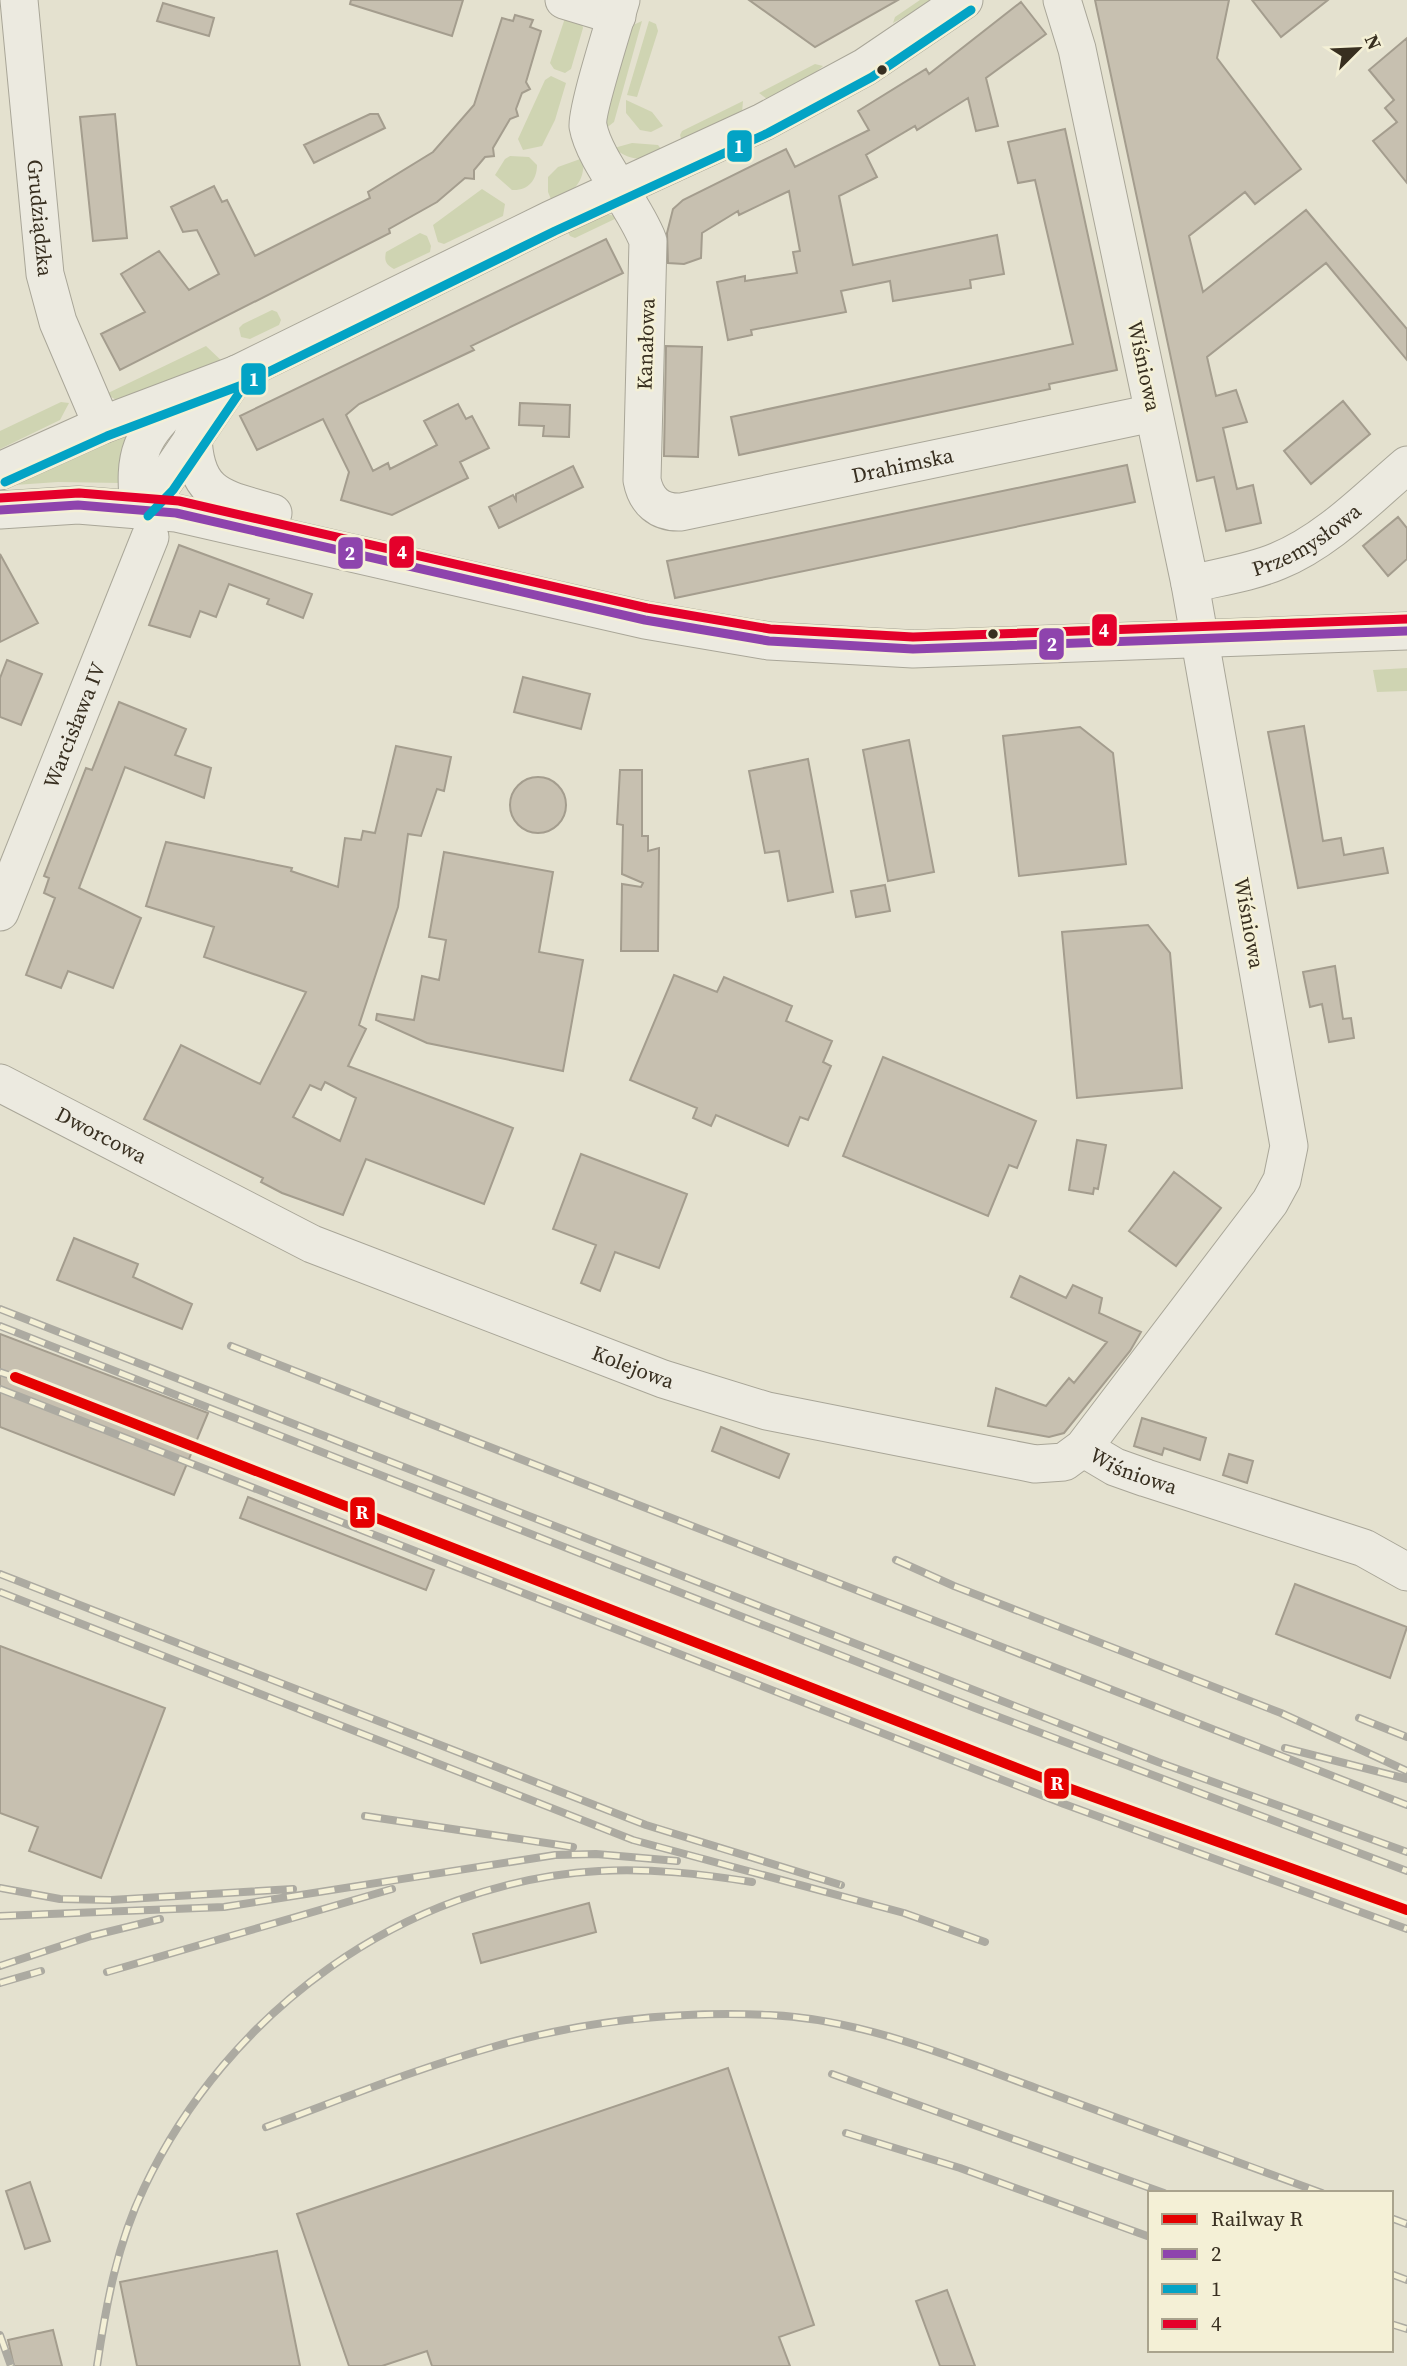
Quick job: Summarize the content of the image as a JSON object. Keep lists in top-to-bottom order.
{
  "streets": {
    "street": [
      "Grudziądzka",
      "Kanałowa",
      "Wiśniowa",
      "Drahimska",
      "Przemysłowa",
      "Warcisława IV",
      "Dworcowa",
      "Kolejowa"
    ]
  },
  "crossings": [
    ["Grudziądzka", "Warcisława IV"],
    ["Kanałowa", "Drahimska"],
    ["Kanałowa", "Warcisława IV"],
    ["Wiśniowa", "Drahimska"],
    ["Wiśniowa", "Przemysłowa"],
    ["Wiśniowa", "Kolejowa"],
    ["Dworcowa", "Kolejowa"]
  ],
  "lines": [
    "transit line 1",
    "transit line 4",
    "transit line 2",
    "rail line R"
  ],
  "legend": [
    "Railway R",
    "2",
    "1",
    "4"
  ],
  "north": "top right"
}
